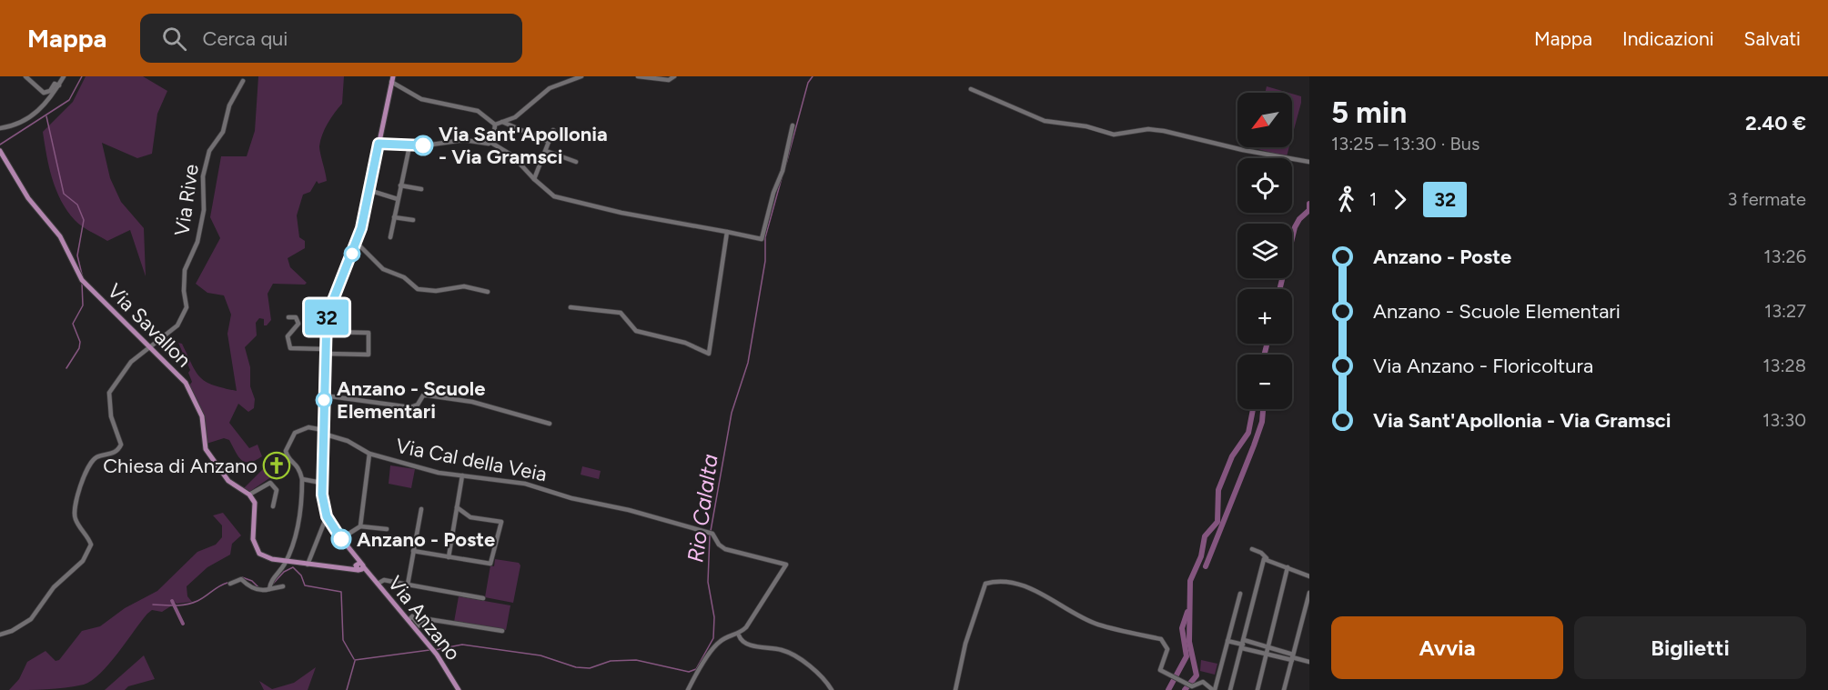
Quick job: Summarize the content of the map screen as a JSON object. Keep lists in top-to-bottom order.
{
  "streets": {
    "main road": ["Via Savallon", "Via Anzano"],
    "street": ["Via Rive", "Via Cal della Veia"]
  },
  "crossings": [
    ["Via Rive", "Via Savallon"]
  ],
  "water": ["Rio Calalta"],
  "places": {
    "other": ["Via Sant'Apollonia - Via Gramsci", "Anzano - Scuole Elementari", "Anzano - Poste"],
    "church": ["Chiesa di Anzano"]
  },
  "lines": ["bus line 32"],
  "north": "bottom left",
  "page": {
    "header": "Mappa",
    "search": "Cerca qui",
    "nav": ["Mappa", "Indicazioni", "Salvati"],
    "on_map": "32",
    "heading": ["5 min", "13:25 – 13:30 · Bus", "2.40 €"],
    "map_buttons": ["+", "−"],
    "legs": ["1", "32", "3 fermate"],
    "list": [
      {
        "name": "Anzano - Poste",
        "value": "13:26"
      },
      {
        "name": "Anzano - Scuole Elementari",
        "value": "13:27"
      },
      {
        "name": "Via Anzano - Floricoltura",
        "value": "13:28"
      },
      {
        "name": "Via Sant'Apollonia - Via Gramsci",
        "value": "13:30"
      }
    ],
    "buttons": ["Avvia", "Biglietti"]
  }
}
